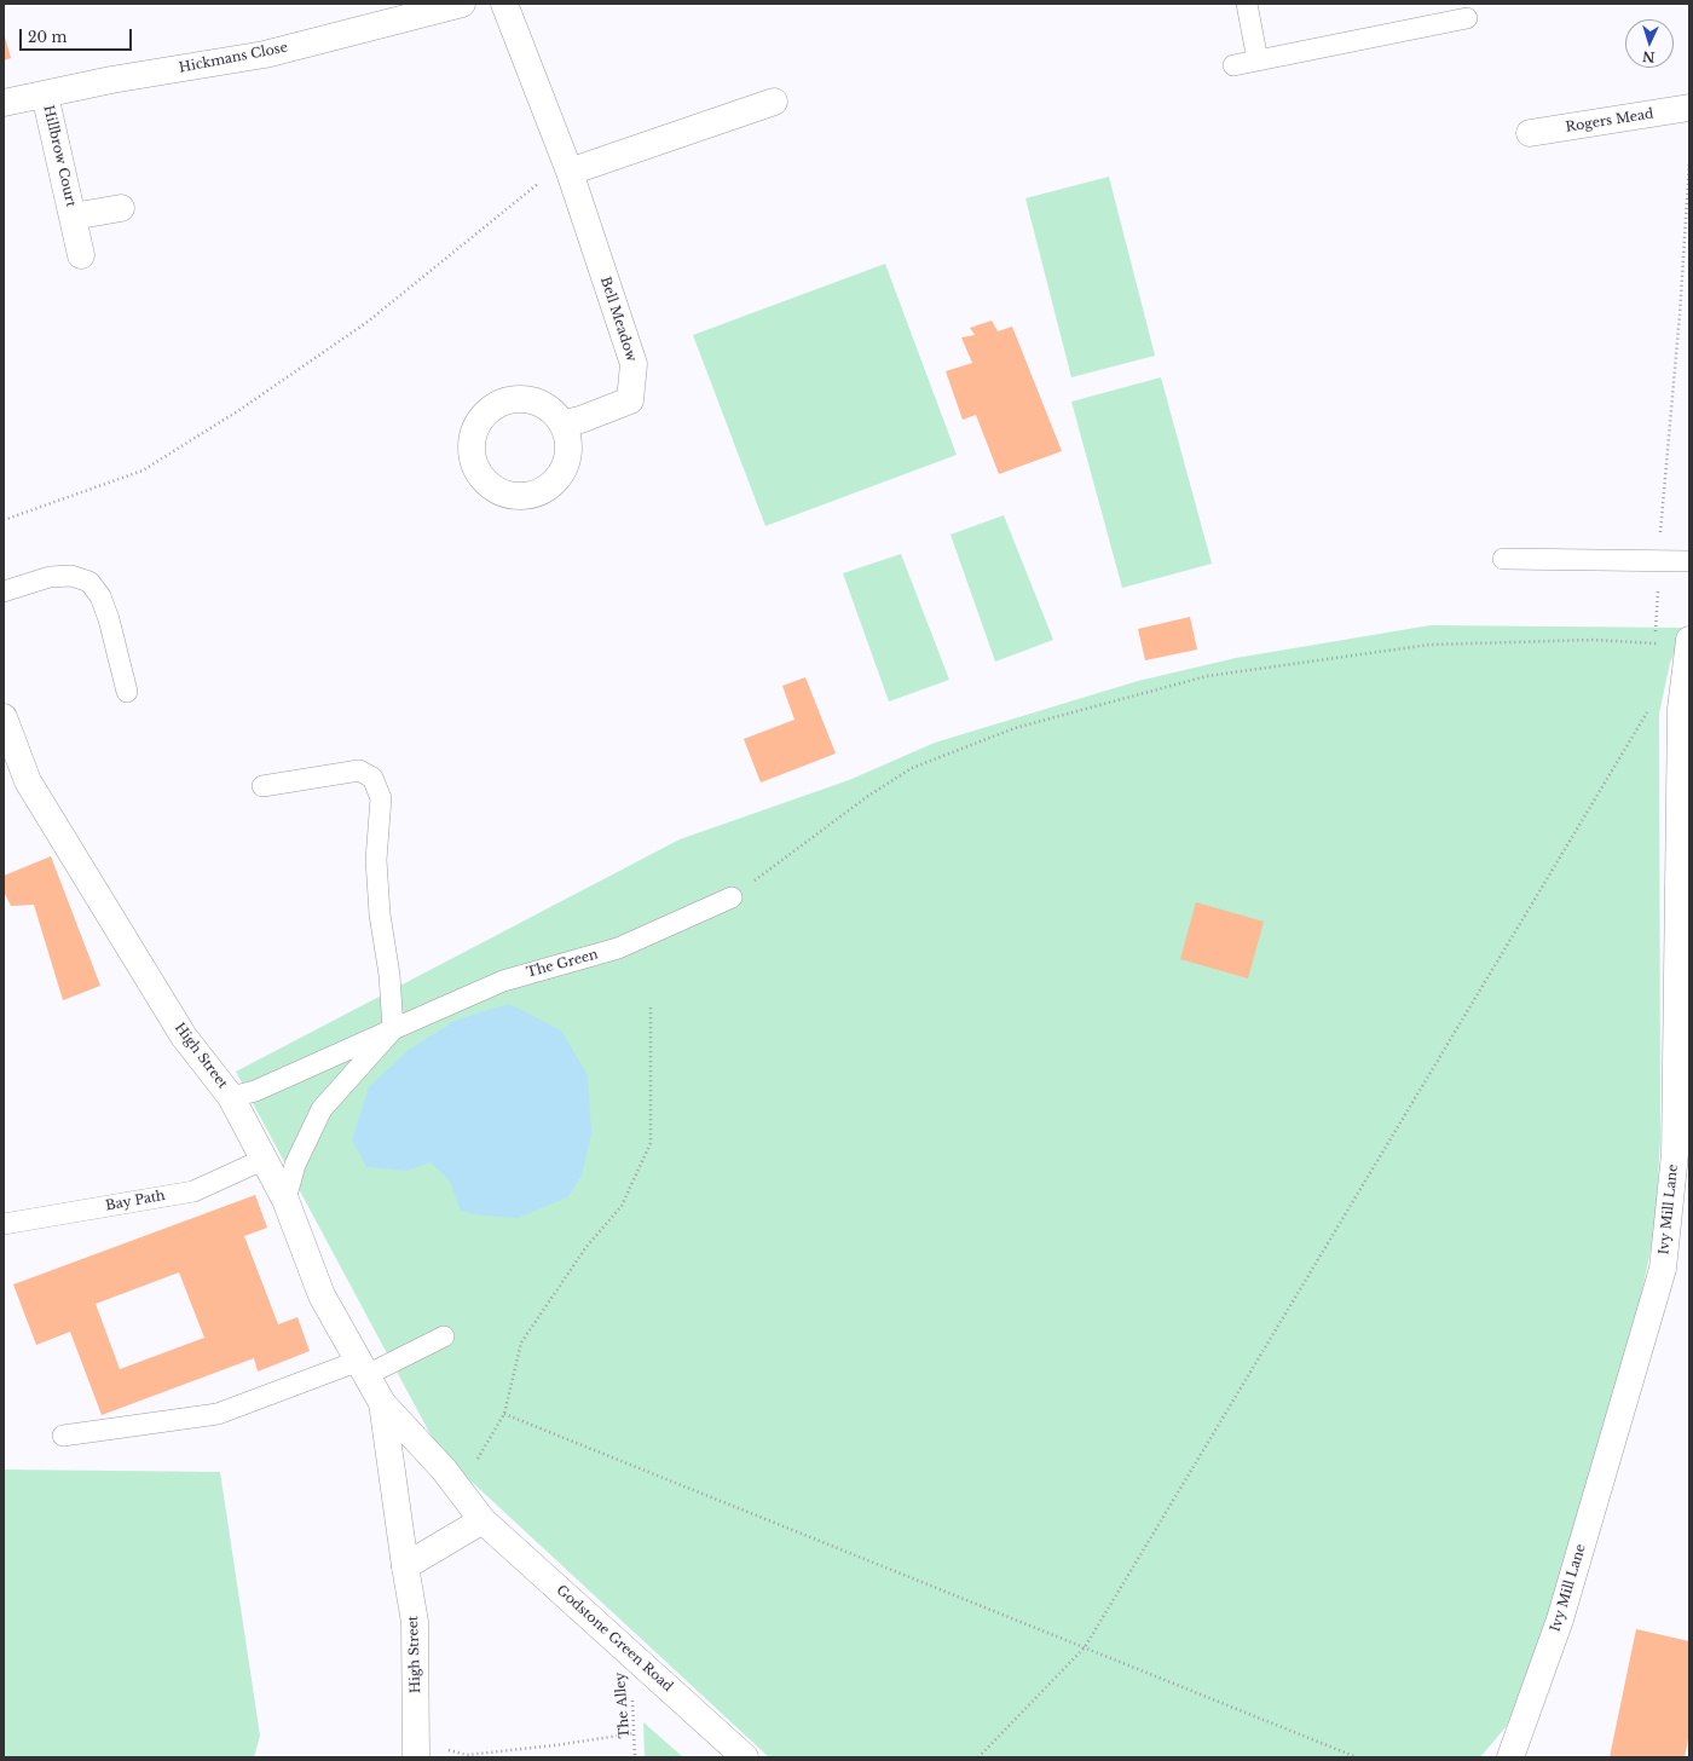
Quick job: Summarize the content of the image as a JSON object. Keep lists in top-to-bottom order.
{
  "streets": {
    "street": [
      "Hickmans Close",
      "Rogers Mead",
      "Hillbrow Court",
      "Bell Meadow",
      "High Street",
      "Ivy Mill Lane",
      "Godstone Green Road"
    ],
    "lane": ["The Green", "Bay Path"],
    "path": ["The Alley"]
  },
  "crossings": [
    ["Hickmans Close", "Hillbrow Court"],
    ["The Green", "High Street"],
    ["High Street", "Bay Path"],
    ["High Street", "Godstone Green Road"],
    ["Godstone Green Road", "The Alley"]
  ],
  "scale_bar": "20 m",
  "north": "bottom"
}
